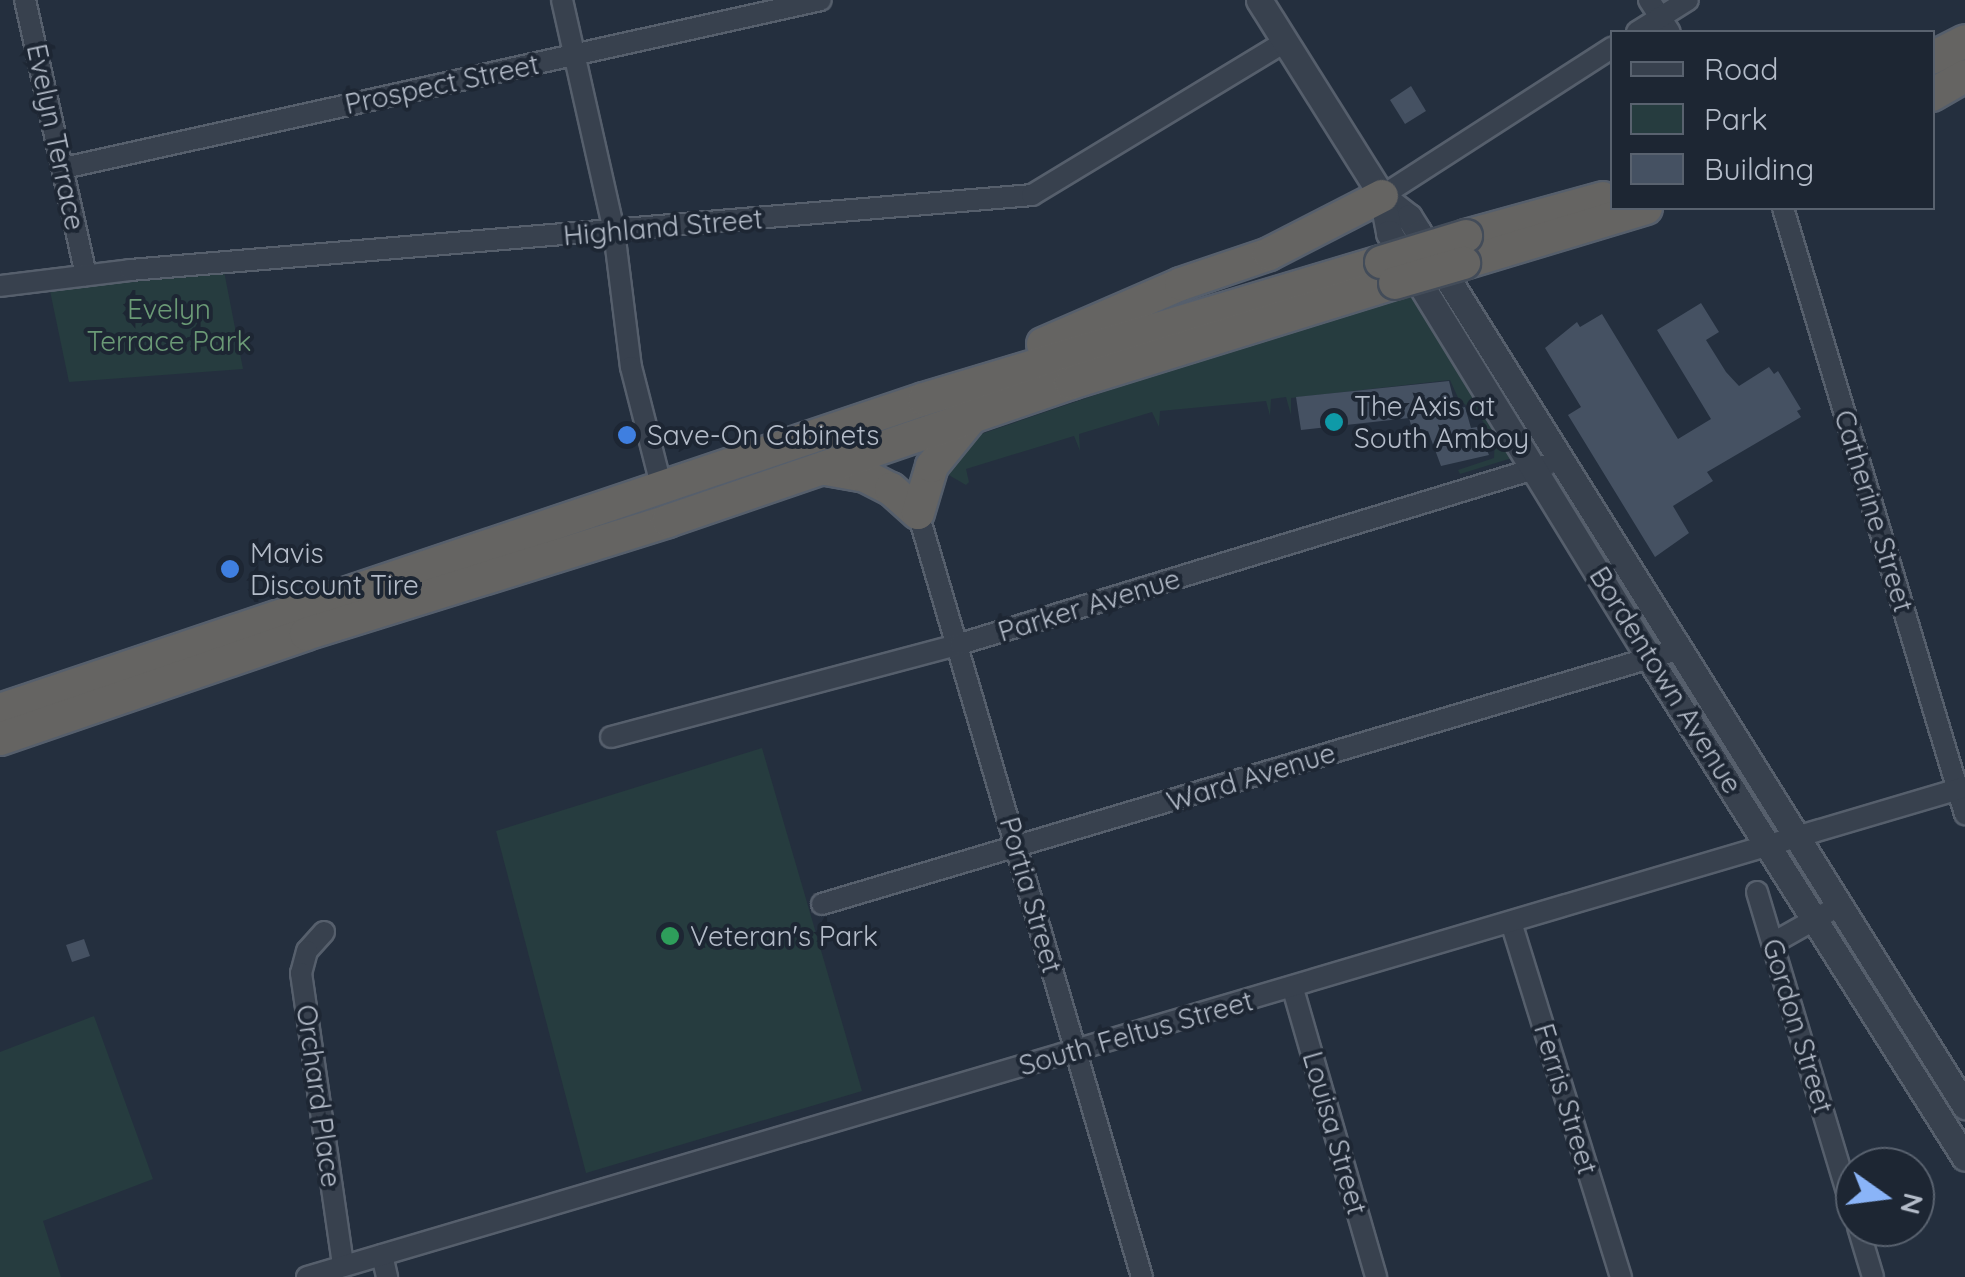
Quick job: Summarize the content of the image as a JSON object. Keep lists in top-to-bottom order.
{
  "streets": {
    "street": [
      "Prospect Street",
      "Evelyn Terrace",
      "Highland Street",
      "Catherine Street",
      "Parker Avenue",
      "Bordentown Avenue",
      "Ward Avenue",
      "Portia Street",
      "Gordon Street",
      "South Feltus Street",
      "Orchard Place",
      "Ferris Street",
      "Louisa Street"
    ]
  },
  "crossings": [
    ["Prospect Street", "Evelyn Terrace"],
    ["Evelyn Terrace", "Highland Street"],
    ["Highland Street", "Bordentown Avenue"],
    ["Catherine Street", "South Feltus Street"],
    ["Parker Avenue", "Bordentown Avenue"],
    ["Parker Avenue", "Portia Street"],
    ["Bordentown Avenue", "Ward Avenue"],
    ["Bordentown Avenue", "South Feltus Street"],
    ["Ward Avenue", "Portia Street"],
    ["Portia Street", "South Feltus Street"],
    ["South Feltus Street", "Orchard Place"],
    ["South Feltus Street", "Ferris Street"],
    ["South Feltus Street", "Louisa Street"]
  ],
  "parks": ["Evelyn Terrace Park"],
  "places": [
    "The Axis at South Amboy",
    "Save-On Cabinets",
    "Mavis Discount Tire",
    "Veteran's Park"
  ],
  "legend": ["Road", "Park", "Building"],
  "north": "right"
}
